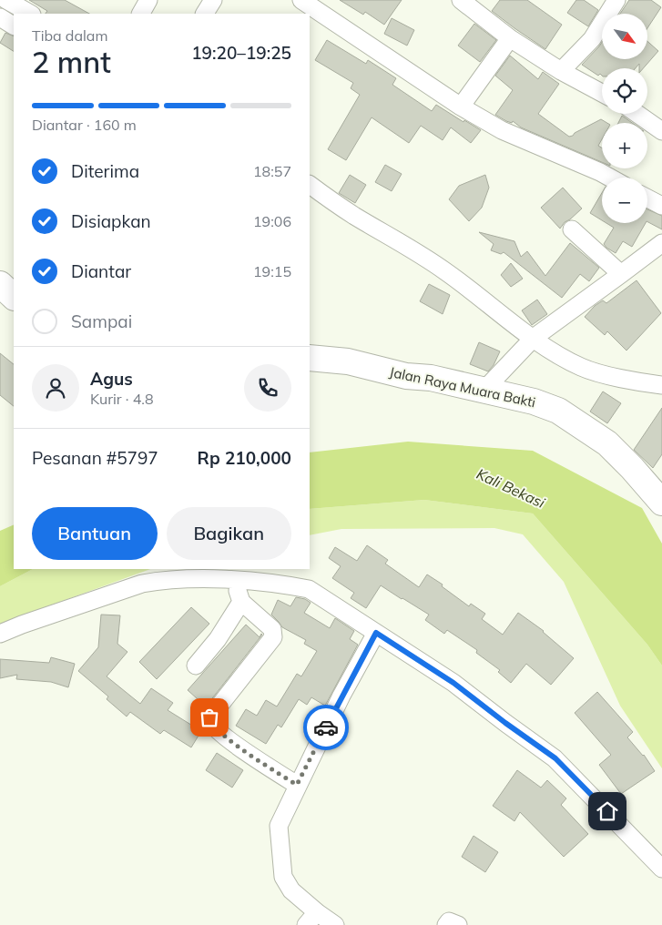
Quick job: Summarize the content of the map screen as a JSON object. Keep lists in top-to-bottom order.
{
  "streets": {
    "main road": ["Jalan Raya Muara Bakti"]
  },
  "water": ["Kali Bekasi"],
  "north": "bottom right",
  "page": {
    "map_buttons": ["+", "−"],
    "heading": ["2 mnt", "Tiba dalam", "19:20–19:25"],
    "panel": [
      "Agus",
      "Kurir · 4.8",
      "Pesanan #5797",
      "Rp 210,000"
    ],
    "bar": "Diantar · 160 m",
    "list": [
      ["Diterima", "18:57"],
      ["Disiapkan", "19:06"],
      ["Diantar", "19:15"],
      "Sampai"
    ],
    "buttons": ["Bantuan", "Bagikan"]
  }
}
